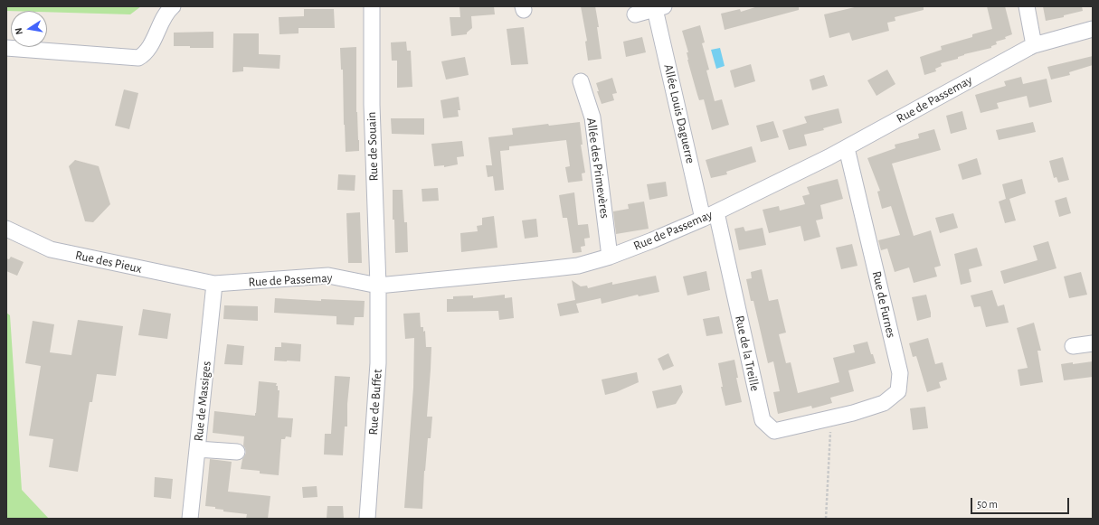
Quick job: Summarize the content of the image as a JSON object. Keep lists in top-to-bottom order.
{
  "streets": {
    "street": [
      "Rue de Passemay",
      "Allée Louis Daguerre",
      "Rue de Souain",
      "Allée des Primevères",
      "Rue des Pieux",
      "Rue de Furnes",
      "Rue de la Treille",
      "Rue de Massiges",
      "Rue de Buffet"
    ]
  },
  "crossings": [
    ["Rue de Passemay", "Allée Louis Daguerre"],
    ["Rue de Passemay", "Rue de Souain"],
    ["Rue de Passemay", "Allée des Primevères"],
    ["Rue de Passemay", "Rue des Pieux"],
    ["Rue de Passemay", "Rue de Furnes"],
    ["Rue de Passemay", "Rue de la Treille"],
    ["Rue de Passemay", "Rue de Massiges"],
    ["Rue de Passemay", "Rue de Buffet"],
    ["Allée Louis Daguerre", "Rue de la Treille"],
    ["Rue de Souain", "Rue de Buffet"],
    ["Rue des Pieux", "Rue de Massiges"],
    ["Rue de Furnes", "Rue de la Treille"]
  ],
  "scale_bar": "50 m",
  "north": "left"
}
